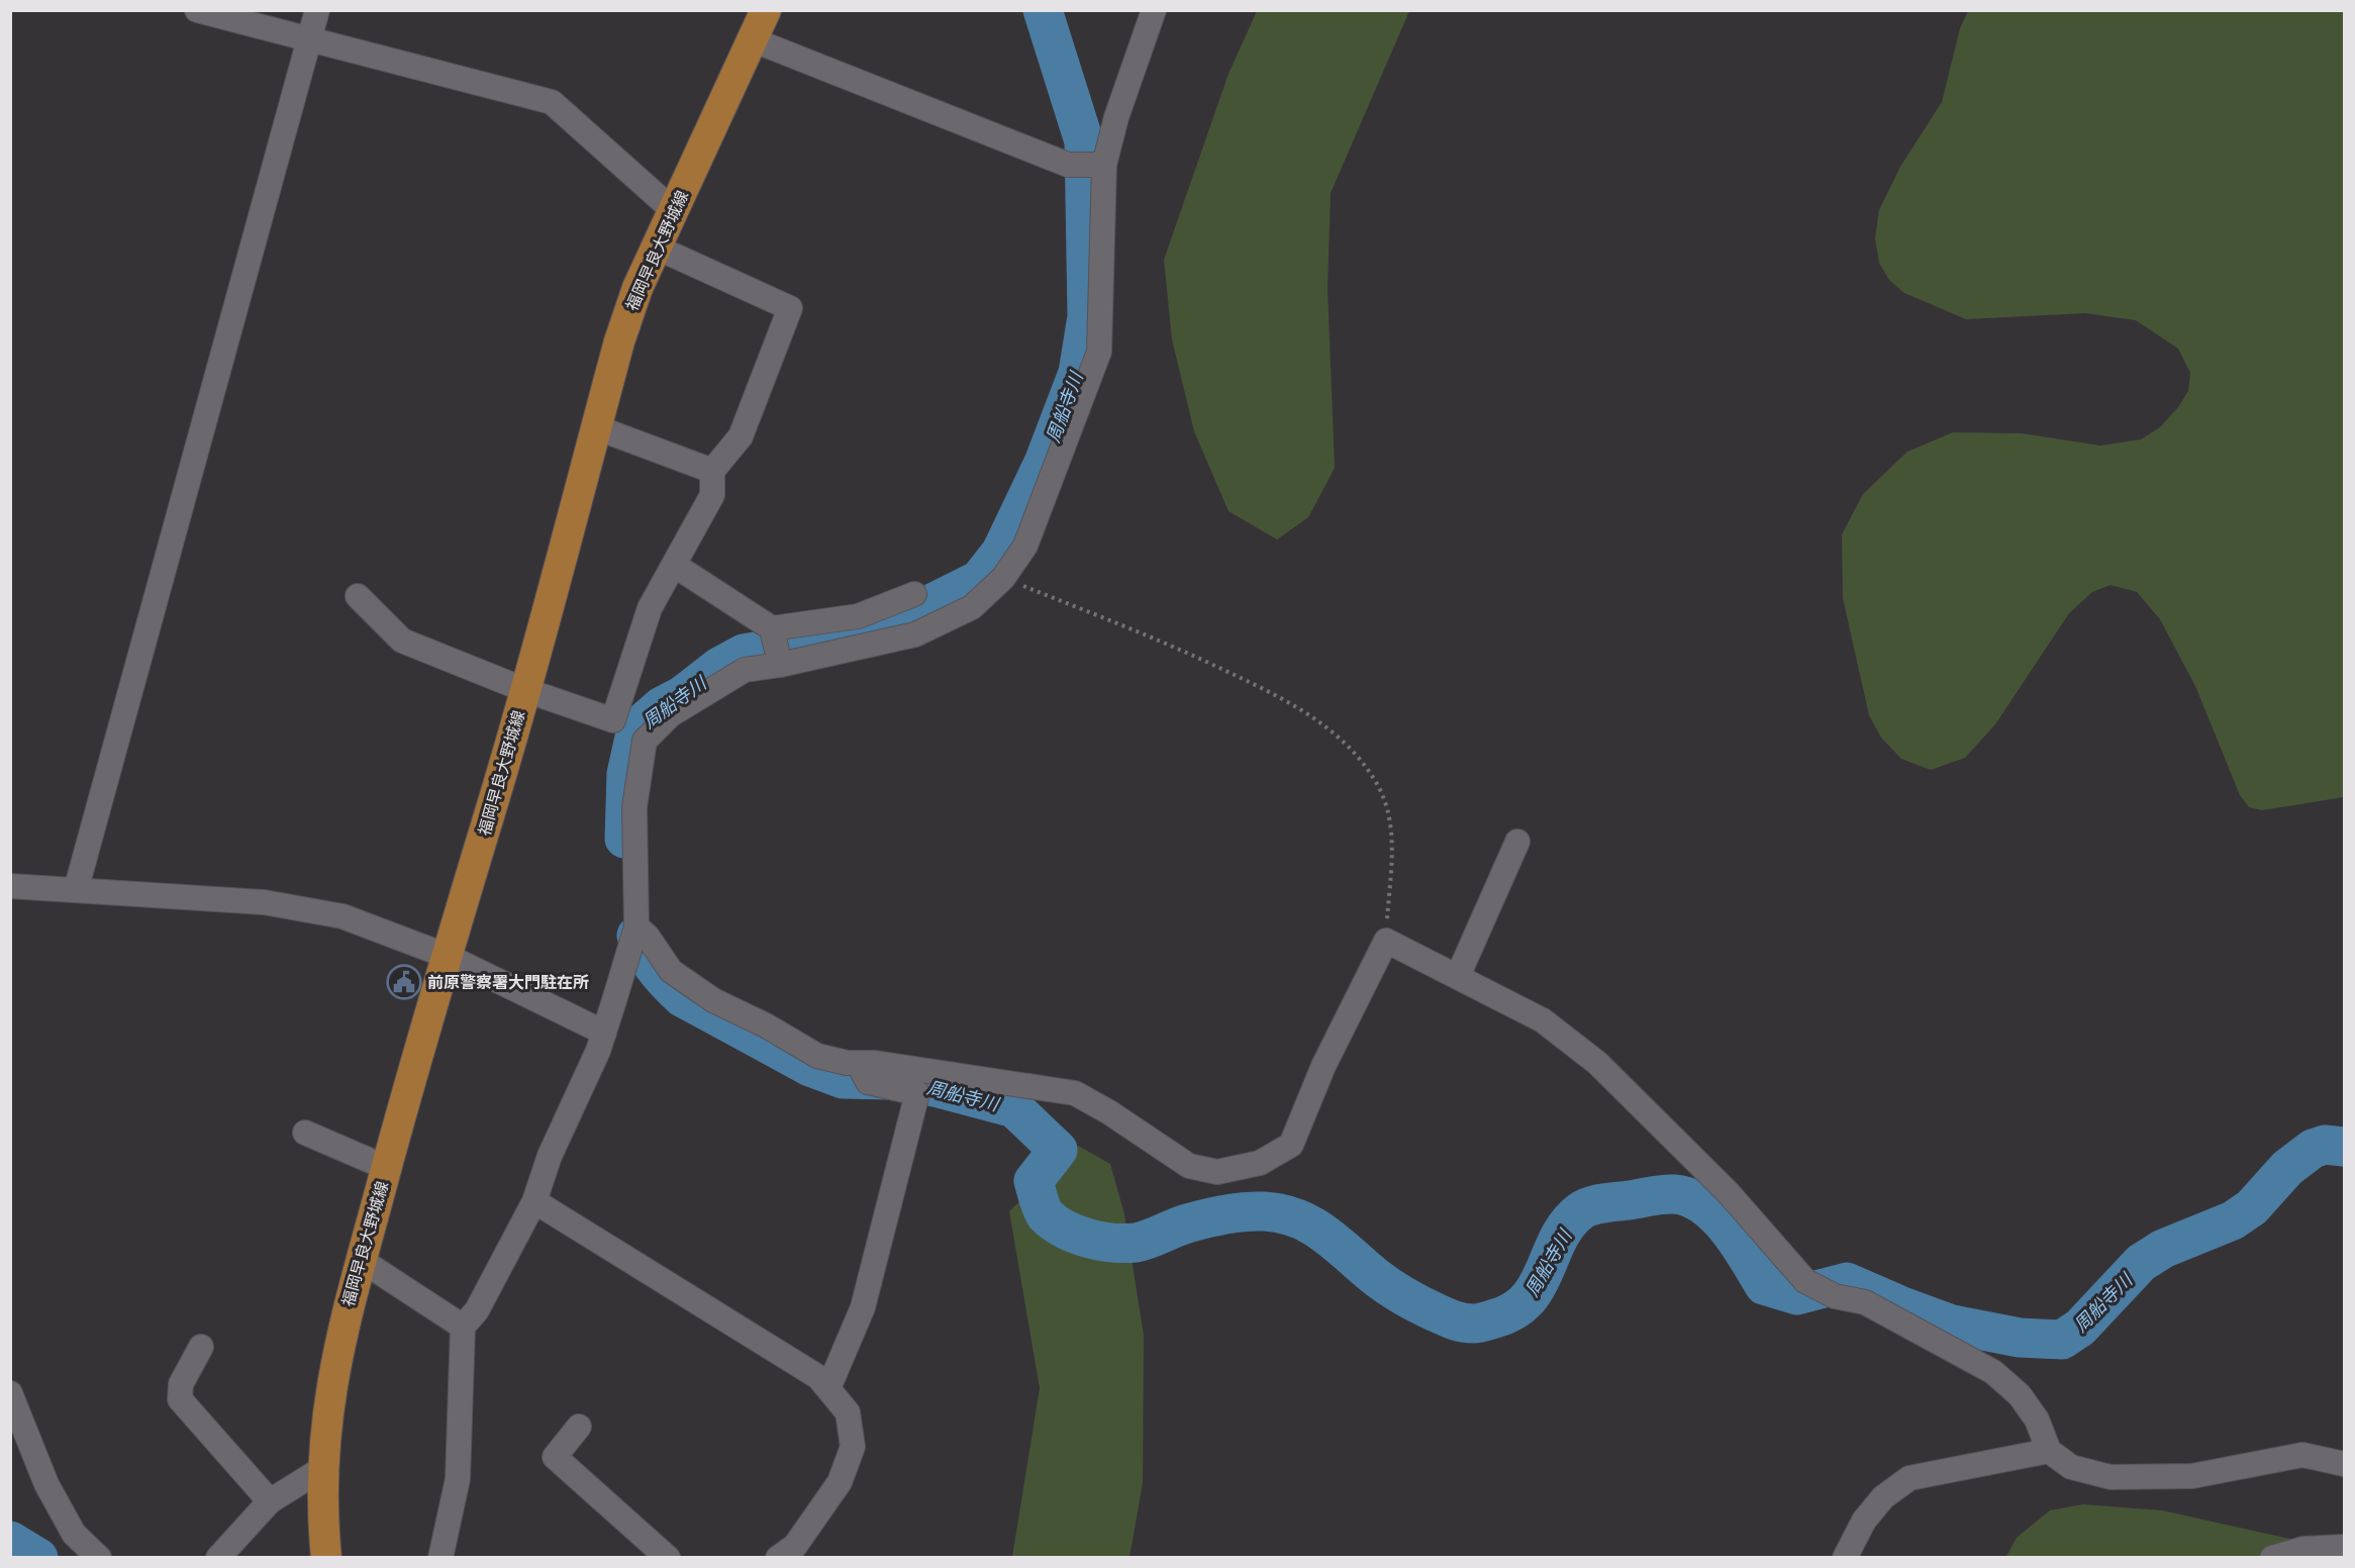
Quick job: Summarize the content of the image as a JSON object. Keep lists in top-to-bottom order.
{
  "streets": {
    "main road": ["福岡早良大野城線"]
  },
  "water": ["周船寺川"],
  "places": {
    "public building": ["前原警察署大門駐在所"]
  }
}
